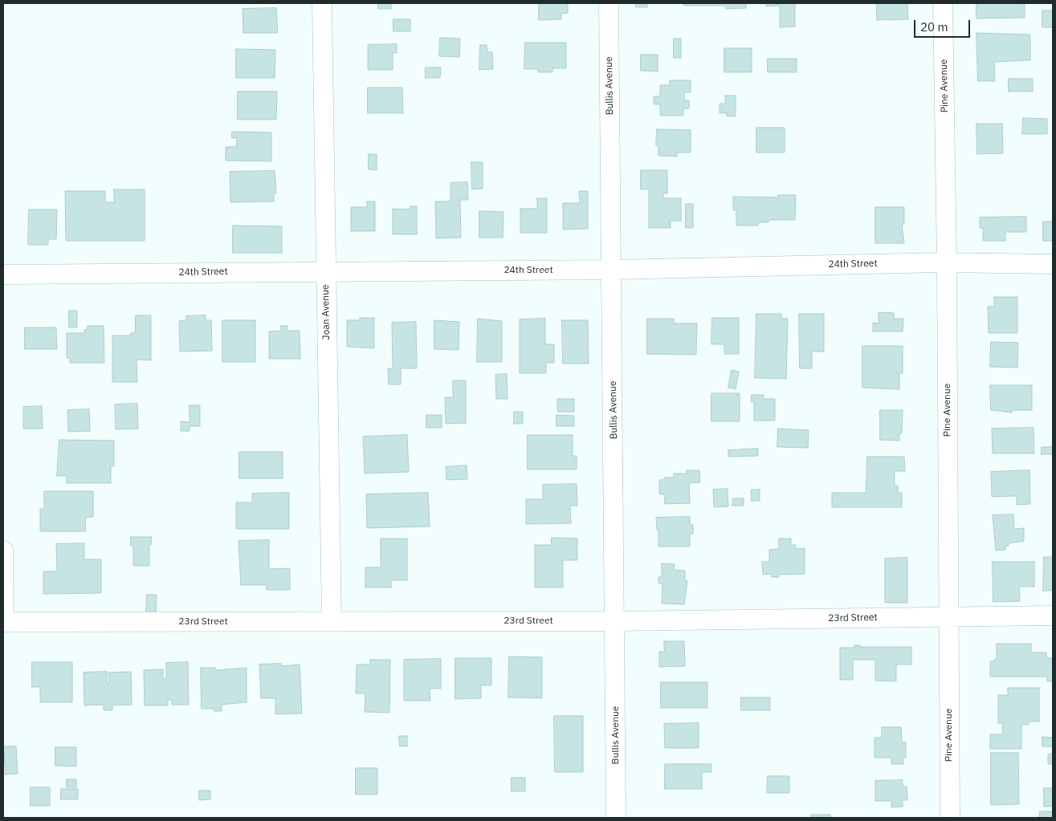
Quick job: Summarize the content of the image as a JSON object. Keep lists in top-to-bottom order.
{
  "streets": {
    "street": [
      "Bullis Avenue",
      "Pine Avenue",
      "24th Street",
      "Joan Avenue",
      "23rd Street"
    ]
  },
  "crossings": [
    ["Bullis Avenue", "24th Street"],
    ["Bullis Avenue", "23rd Street"],
    ["Pine Avenue", "24th Street"],
    ["Pine Avenue", "23rd Street"],
    ["24th Street", "Joan Avenue"],
    ["Joan Avenue", "23rd Street"]
  ],
  "scale_bar": "20 m"
}
